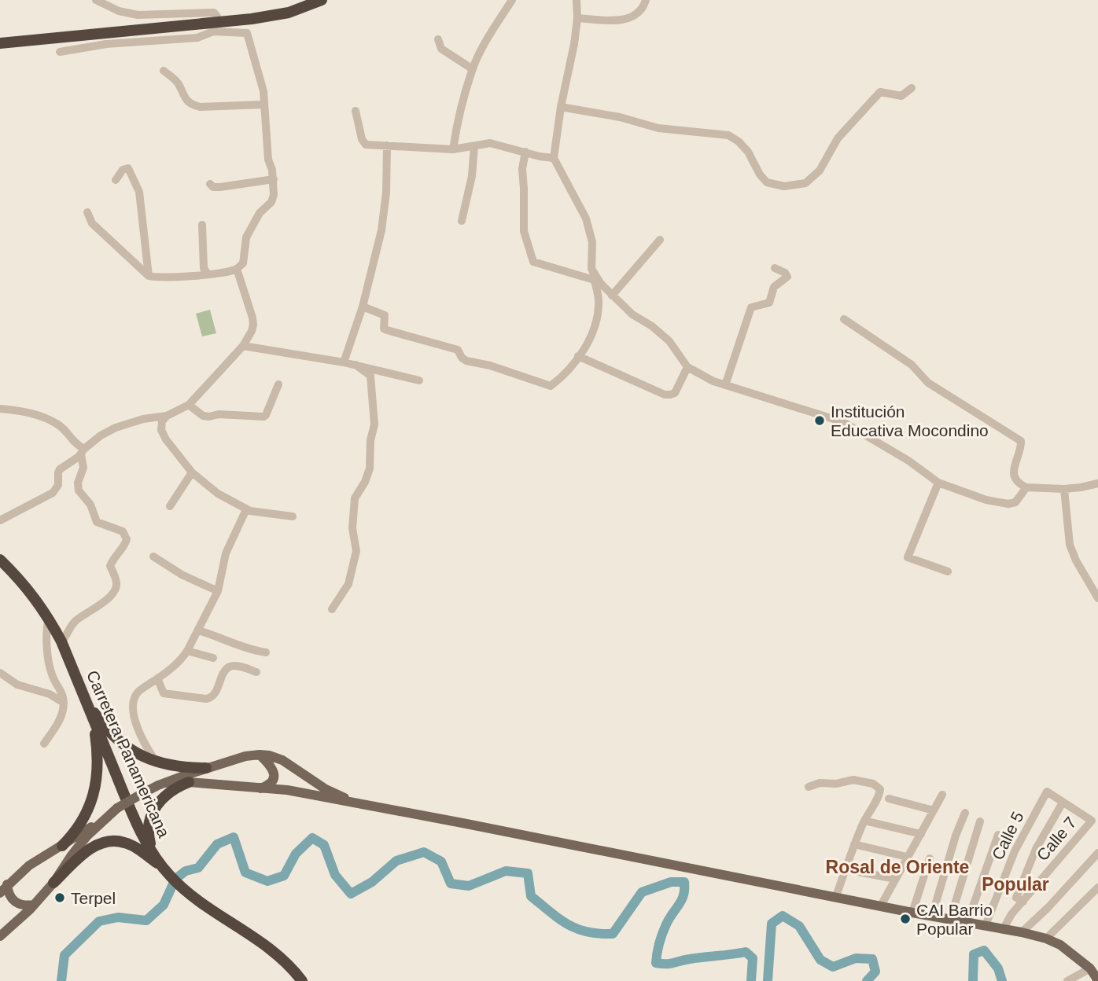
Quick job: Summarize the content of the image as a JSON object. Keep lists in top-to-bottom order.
{
  "streets": {
    "highway": ["Carretera Panamericana"],
    "street": ["Calle 5", "Calle 7"]
  },
  "crossings": [
    ["Calle 5", "Calle 7"]
  ],
  "districts": ["Rosal de Oriente", "Popular"],
  "places": ["Institución Educativa Mocondino", "Terpel", "CAI Barrio Popular"]
}
